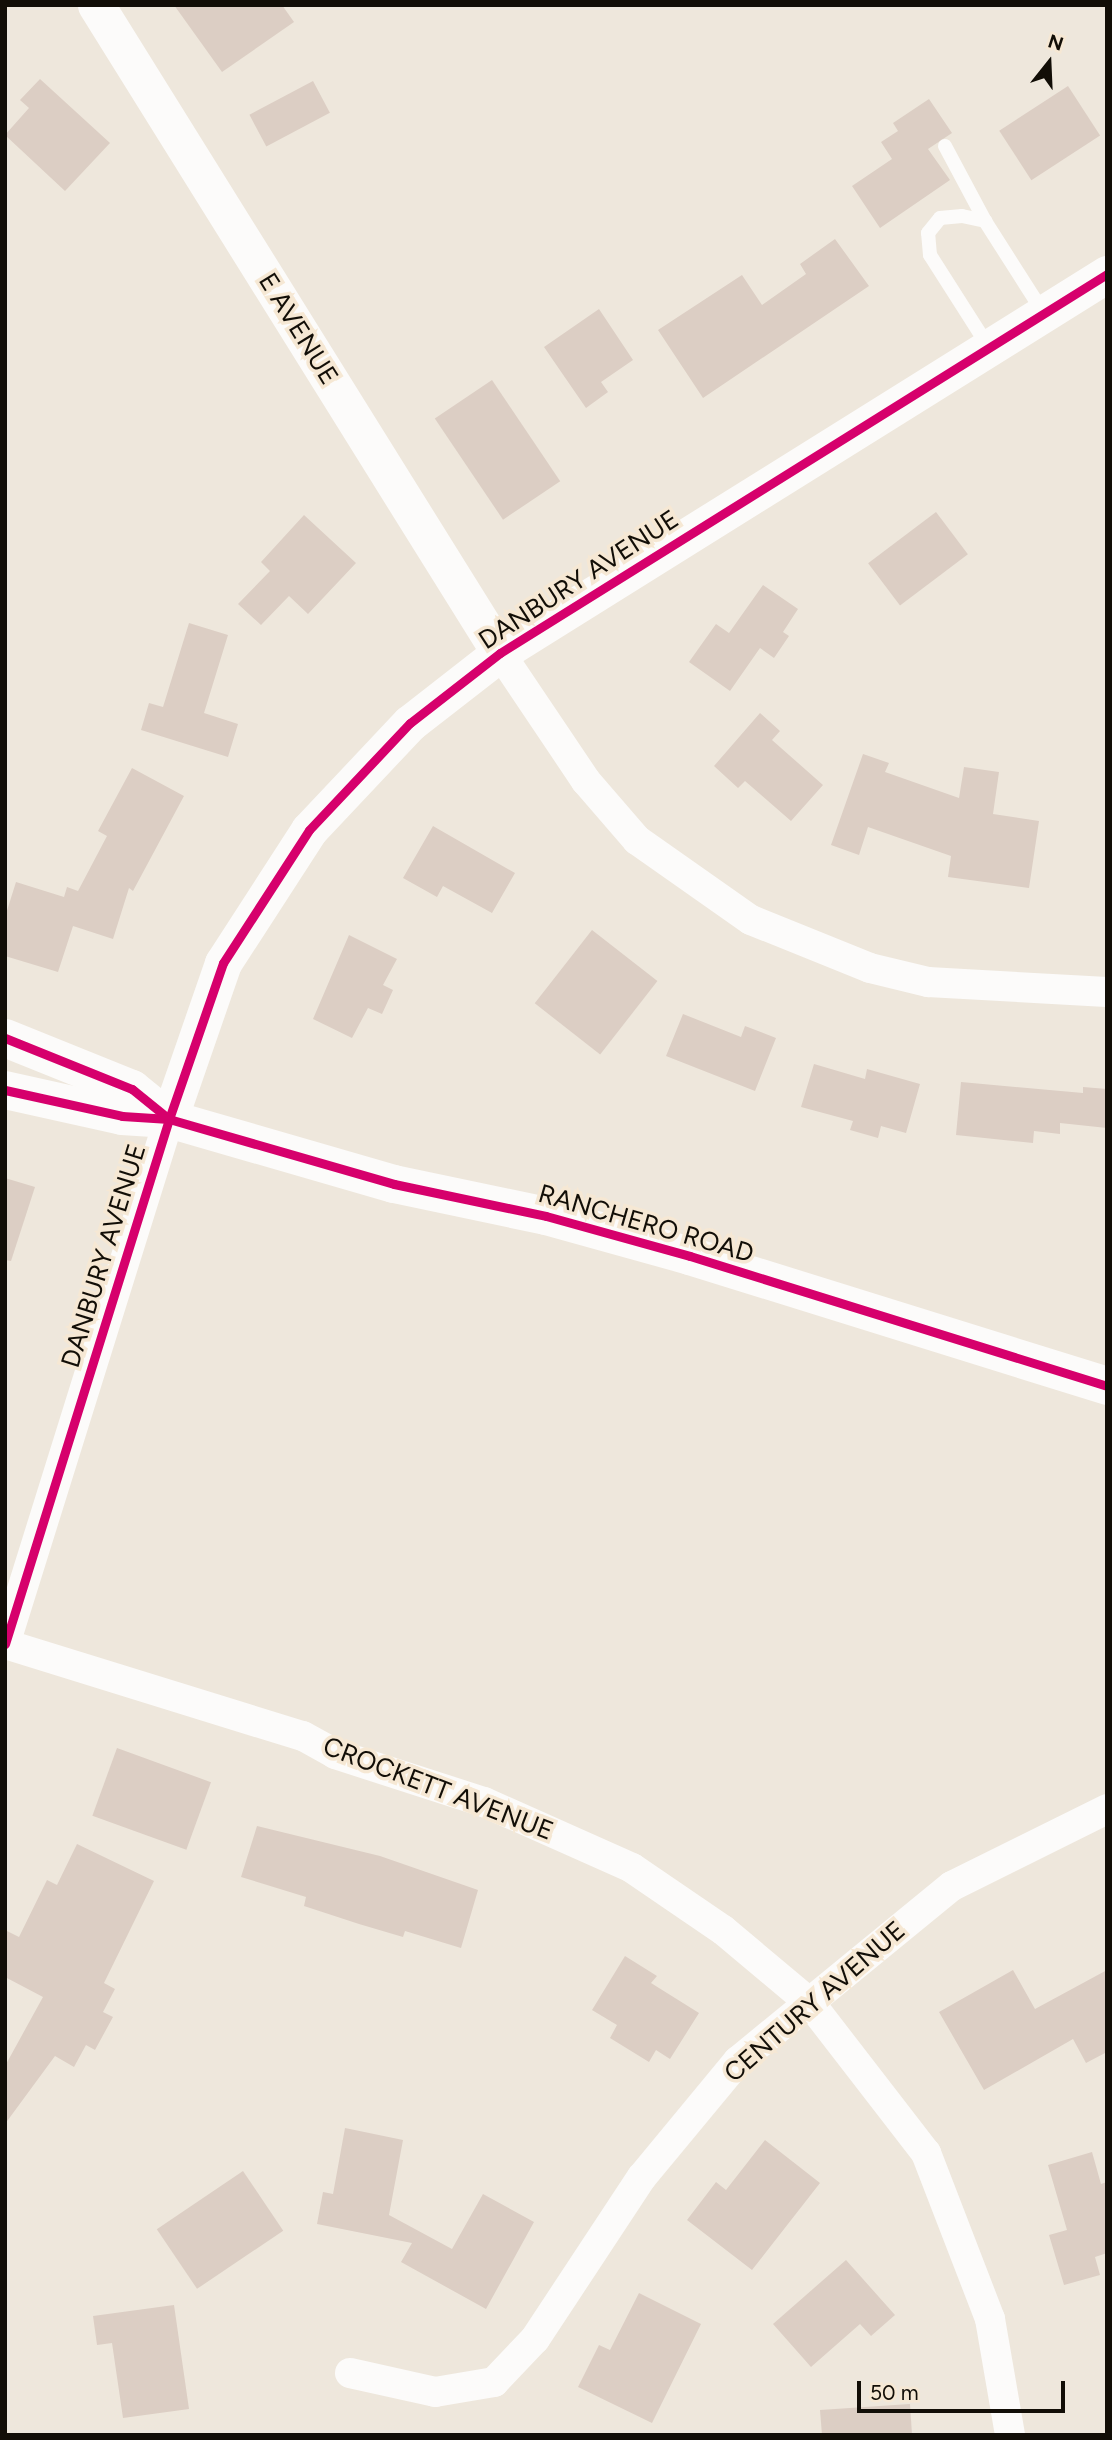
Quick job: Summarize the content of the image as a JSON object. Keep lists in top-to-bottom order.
{
  "streets": {
    "main road": ["RANCHERO ROAD"],
    "street": [
      "E AVENUE",
      "DANBURY AVENUE",
      "CROCKETT AVENUE",
      "CENTURY AVENUE"
    ]
  },
  "crossings": [
    ["E AVENUE", "DANBURY AVENUE"],
    ["DANBURY AVENUE", "RANCHERO ROAD"],
    ["DANBURY AVENUE", "CROCKETT AVENUE"],
    ["CROCKETT AVENUE", "CENTURY AVENUE"]
  ],
  "scale_bar": "50 m",
  "north": "top"
}
